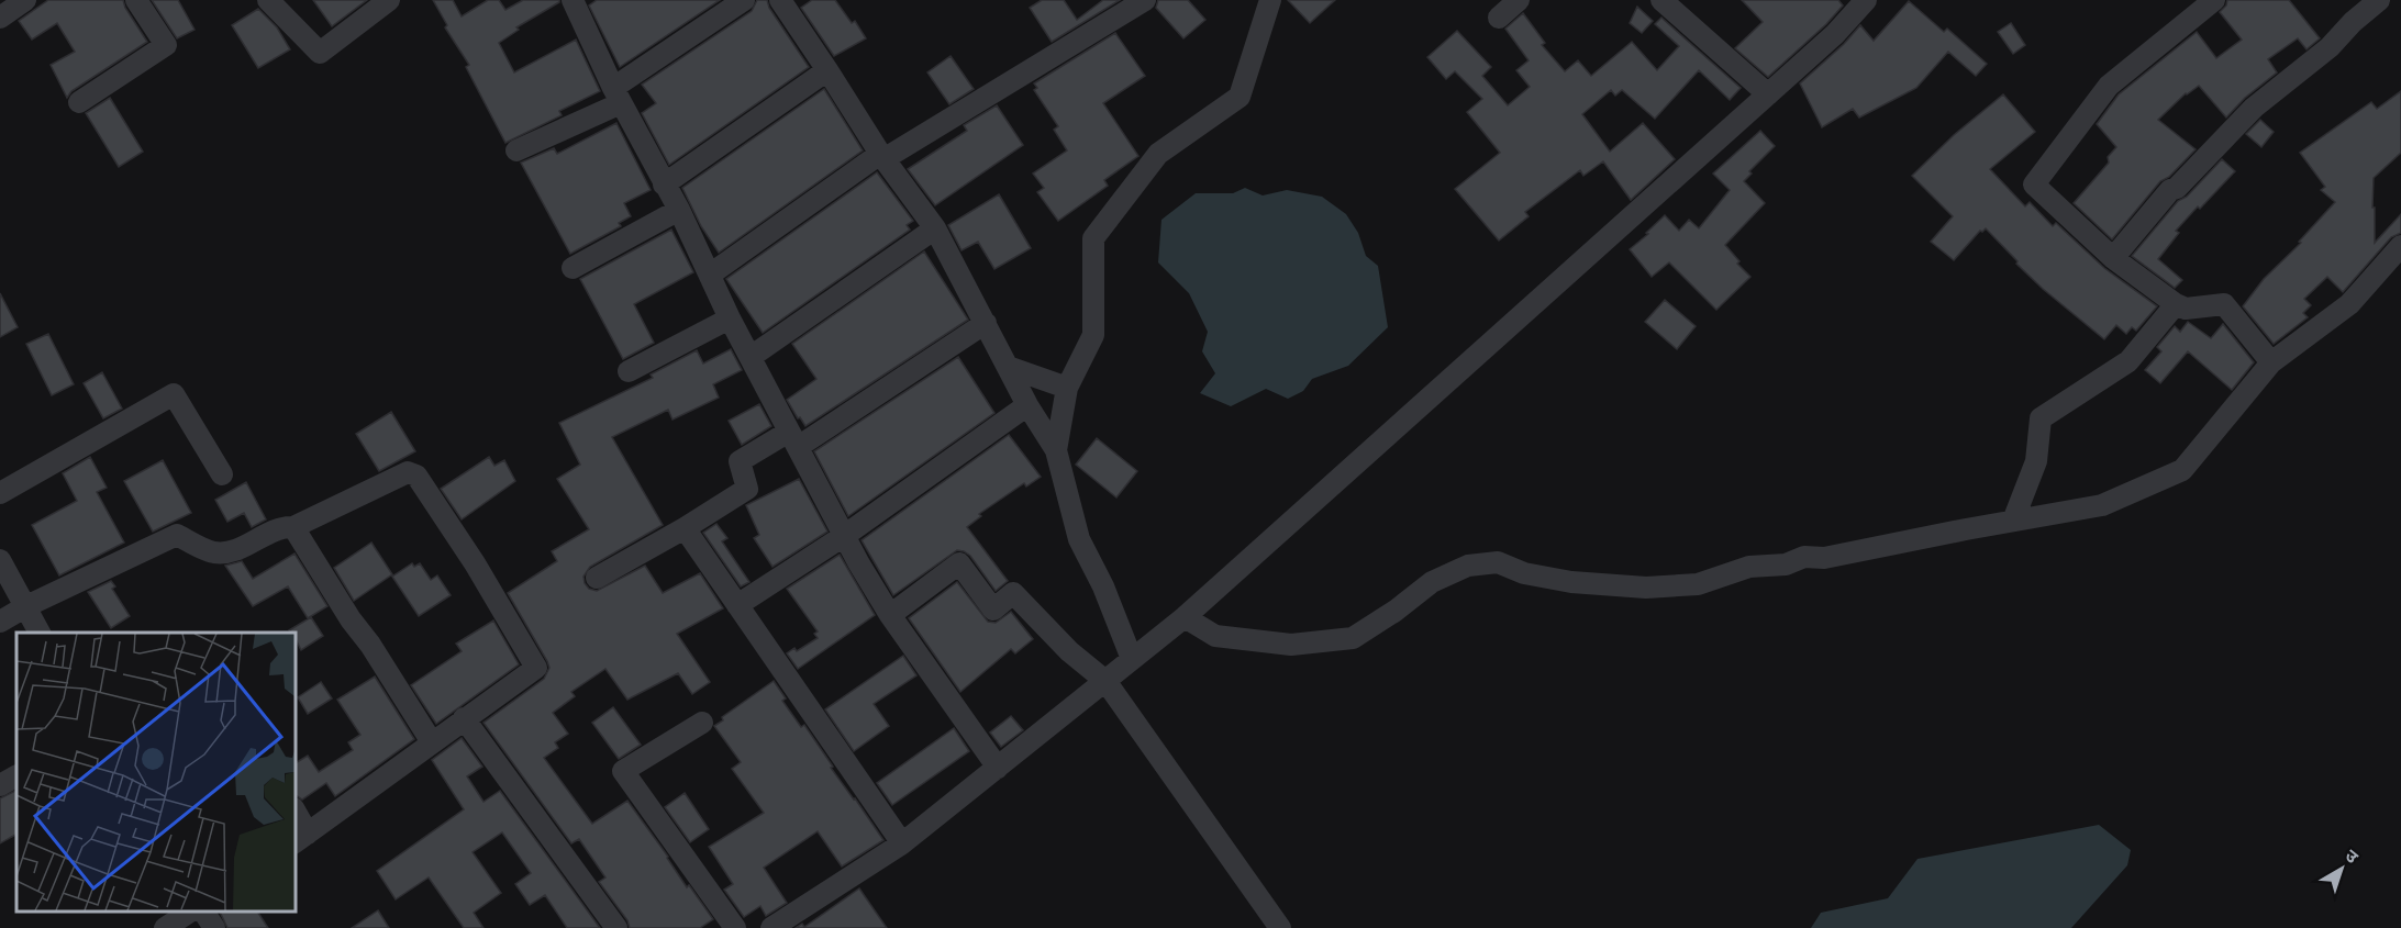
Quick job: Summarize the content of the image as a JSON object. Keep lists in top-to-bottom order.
{
  "north": "top right"
}
